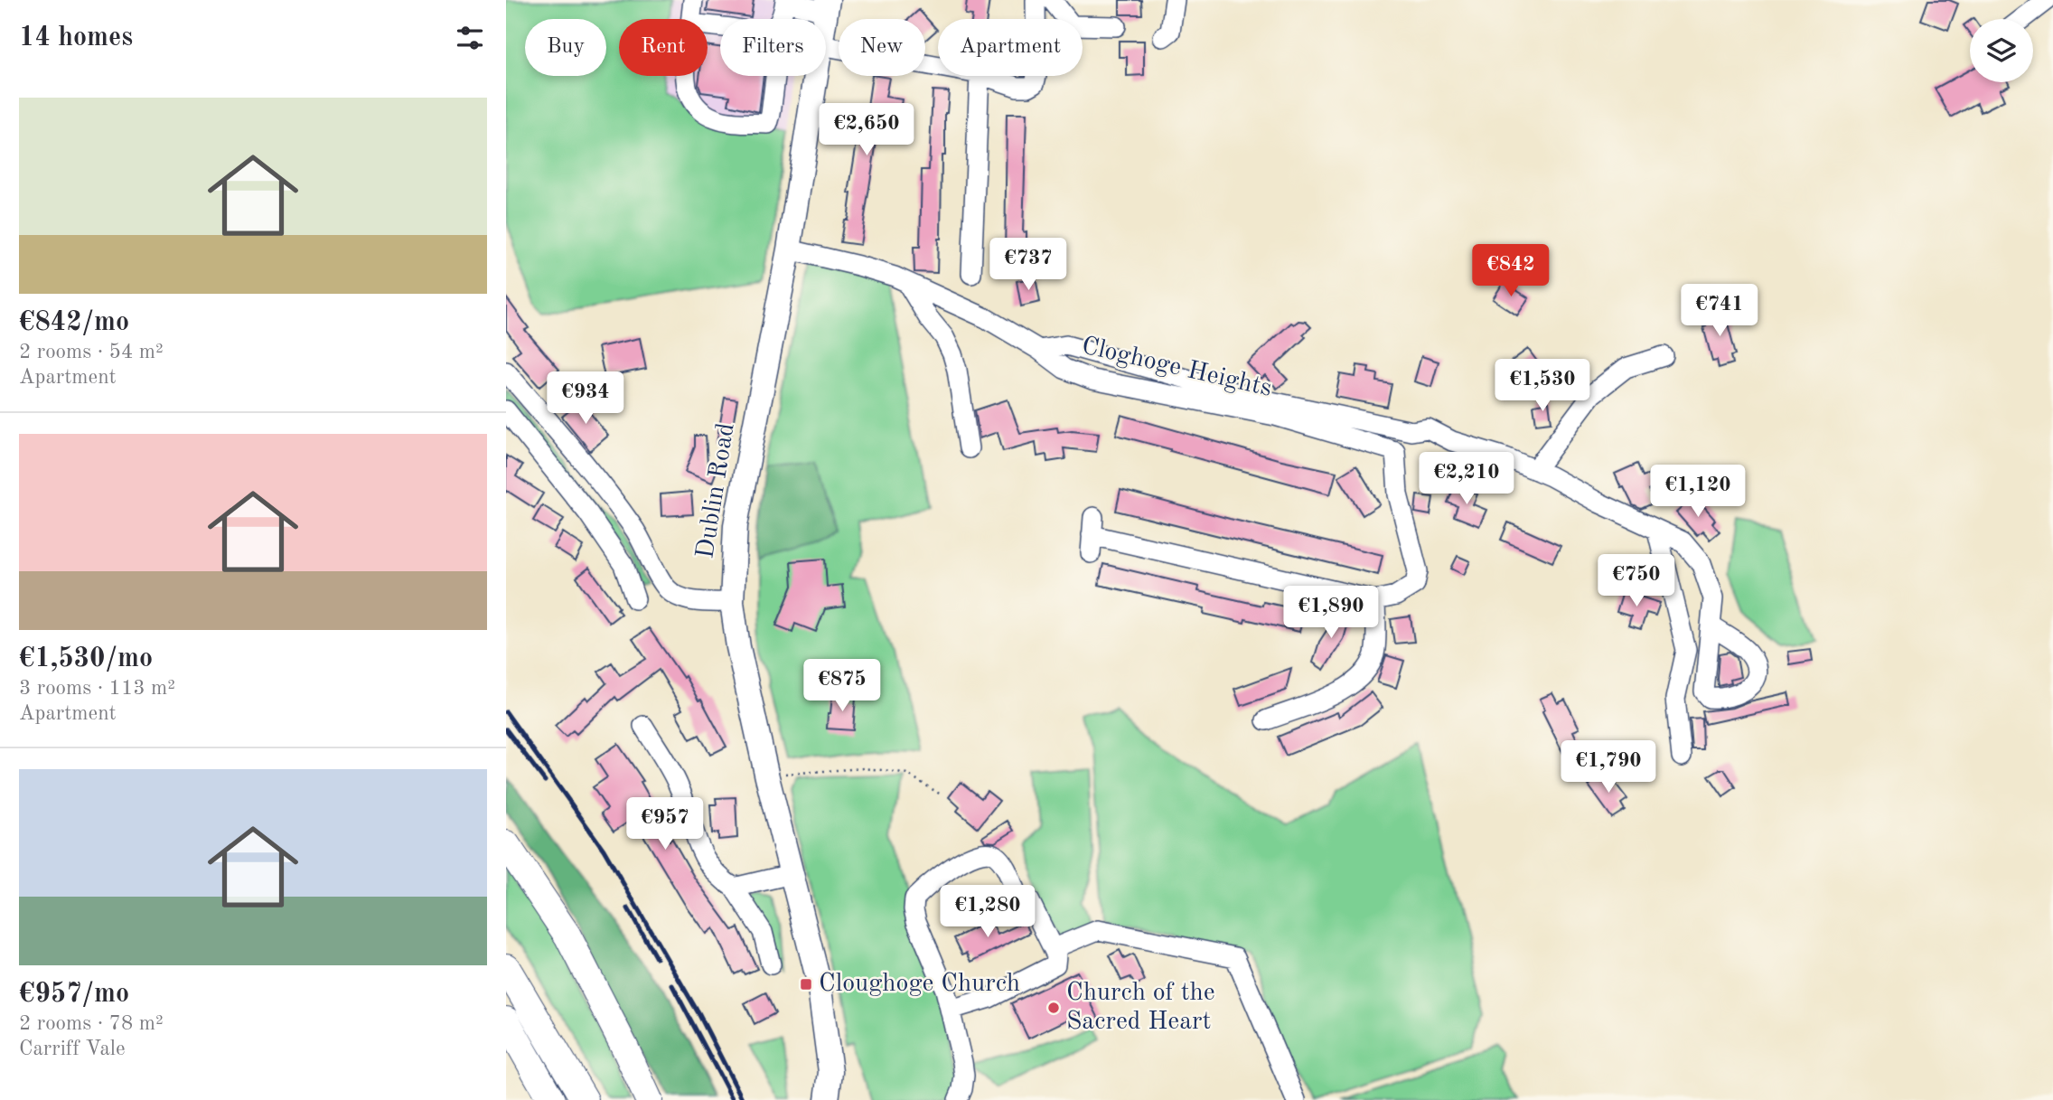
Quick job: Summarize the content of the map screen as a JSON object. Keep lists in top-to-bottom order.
{
  "streets": {
    "main road": ["Dublin Road"],
    "street": ["Cloghoge Heights"]
  },
  "crossings": [
    ["Cloghoge Heights", "Dublin Road"]
  ],
  "places": {
    "transit": ["Cloughoge Church"],
    "other": ["Church of the Sacred Heart"]
  },
  "page": {
    "heading": "14 homes",
    "chip": [
      "Buy",
      "Rent",
      "Filters",
      "New",
      "Apartment"
    ],
    "list": [
      {
        "name": "€842/mo",
        "note": "2 rooms · 54 m² · Apartment"
      },
      {
        "name": "€1,530/mo",
        "note": "3 rooms · 113 m² · Apartment"
      },
      {
        "name": "€957/mo",
        "note": "2 rooms · 78 m² · Carriff Vale"
      }
    ],
    "price": [
      "€2,650",
      "€737",
      "€842",
      "€741",
      "€1,530",
      "€934",
      "€2,210",
      "€1,120",
      "€750",
      "€1,890",
      "€875",
      "€1,790",
      "€957",
      "€1,280"
    ]
  }
}
